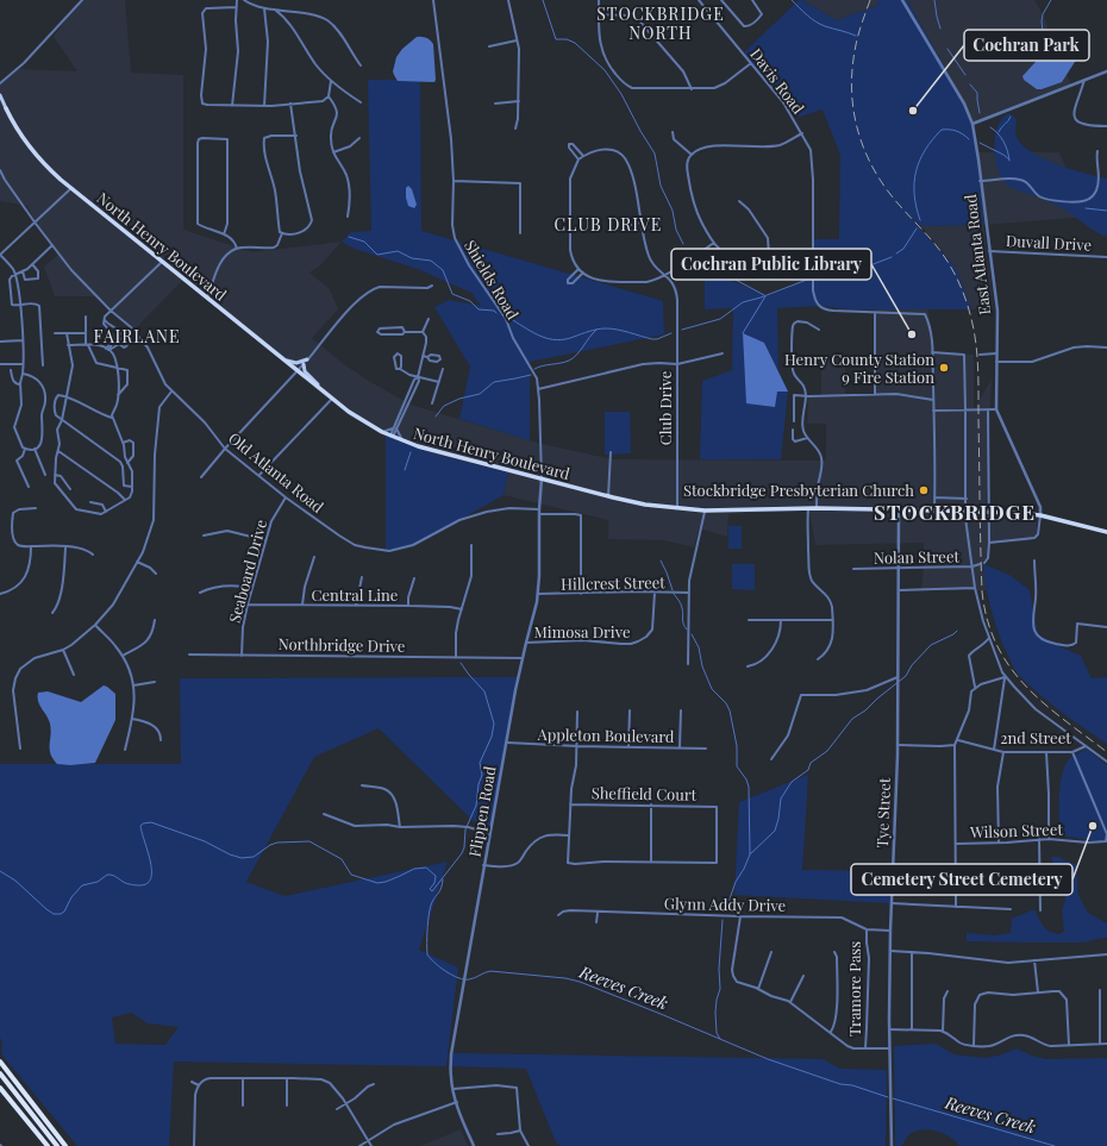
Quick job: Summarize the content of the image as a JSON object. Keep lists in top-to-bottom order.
{
  "streets": {
    "highway": ["North Henry Boulevard"],
    "street": [
      "Davis Road",
      "Duvall Drive",
      "East Atlanta Road",
      "Shields Road",
      "Club Drive",
      "Old Atlanta Road",
      "Nolan Street",
      "Seaboard Drive",
      "Hillcrest Street",
      "Central Line",
      "Mimosa Drive",
      "Northbridge Drive",
      "Appleton Boulevard",
      "2nd Street",
      "Sheffield Court",
      "Flippen Road",
      "Tye Street",
      "Wilson Street",
      "Glynn Addy Drive",
      "Tramore Pass"
    ]
  },
  "crossings": [
    ["Duvall Drive", "East Atlanta Road"],
    ["North Henry Boulevard", "East Atlanta Road"],
    ["North Henry Boulevard", "Shields Road"],
    ["North Henry Boulevard", "Club Drive"],
    ["North Henry Boulevard", "Flippen Road"],
    ["North Henry Boulevard", "Tye Street"],
    ["Shields Road", "Club Drive"],
    ["Shields Road", "Flippen Road"],
    ["Old Atlanta Road", "Seaboard Drive"],
    ["Old Atlanta Road", "Flippen Road"],
    ["Nolan Street", "Tye Street"],
    ["Seaboard Drive", "Central Line"],
    ["Seaboard Drive", "Northbridge Drive"],
    ["Hillcrest Street", "Mimosa Drive"],
    ["Hillcrest Street", "Flippen Road"],
    ["Mimosa Drive", "Flippen Road"],
    ["Northbridge Drive", "Flippen Road"],
    ["Appleton Boulevard", "Flippen Road"],
    ["Tye Street", "Glynn Addy Drive"],
    ["Glynn Addy Drive", "Tramore Pass"]
  ],
  "districts": [
    "STOCKBRIDGE NORTH",
    "CLUB DRIVE",
    "FAIRLANE",
    "STOCKBRIDGE"
  ],
  "water": ["Reeves Creek"],
  "places": [
    "Cochran Park",
    "Cochran Public Library",
    "Henry County Station 9 Fire Station",
    "Stockbridge Presbyterian Church",
    "Cemetery Street Cemetery"
  ]
}
